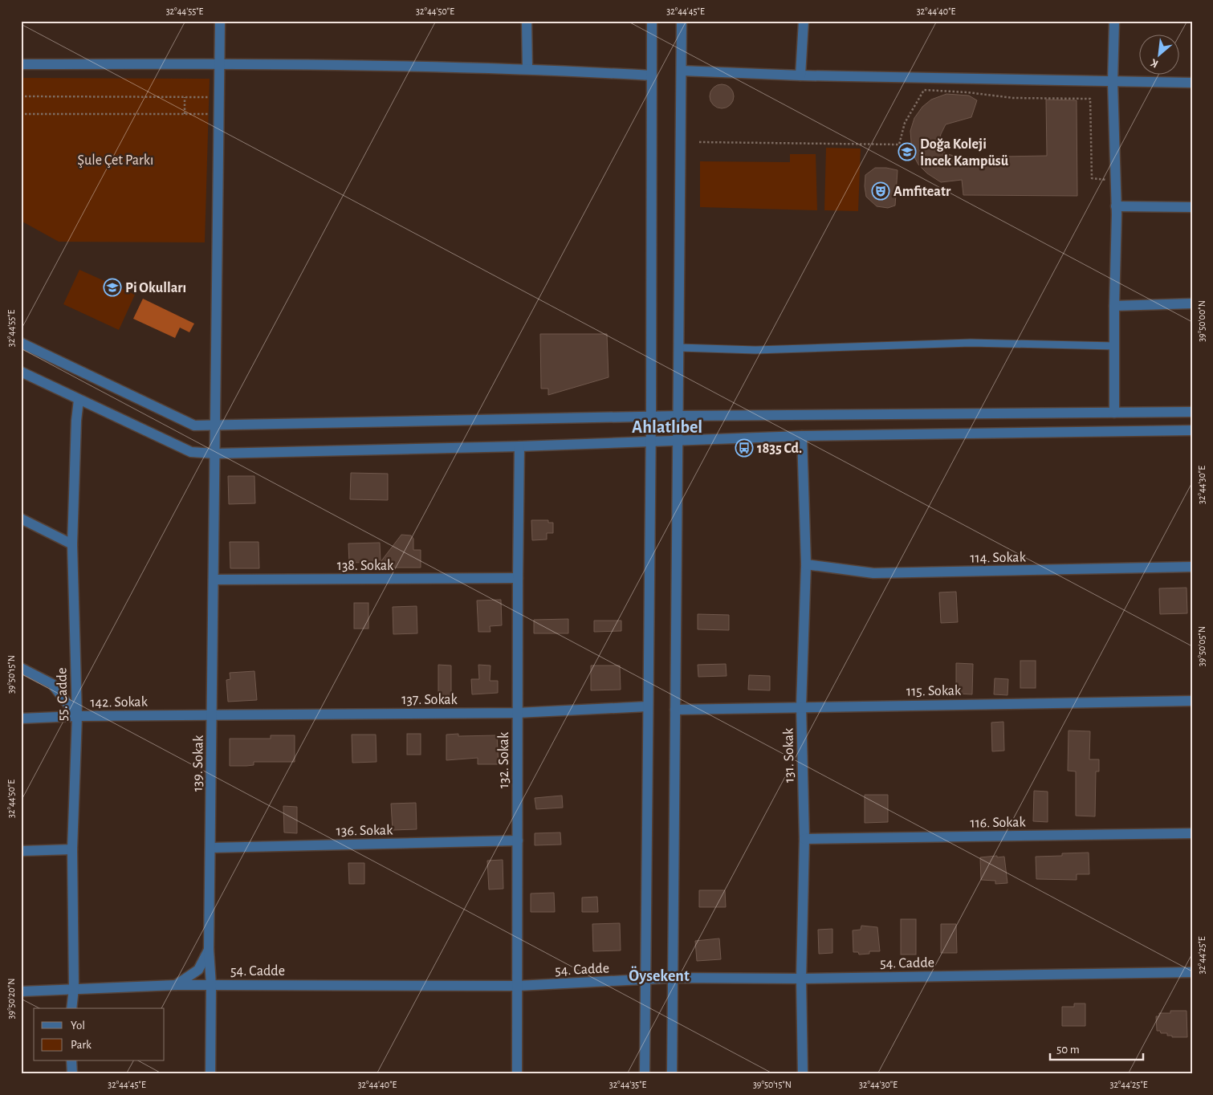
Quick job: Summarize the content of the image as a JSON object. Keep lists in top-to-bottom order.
{
  "streets": {
    "street": [
      "114. Sokak",
      "138. Sokak",
      "115. Sokak",
      "55. Cadde",
      "137. Sokak",
      "142. Sokak",
      "131. Sokak",
      "132. Sokak",
      "139. Sokak",
      "116. Sokak",
      "136. Sokak",
      "54. Cadde"
    ]
  },
  "crossings": [
    ["114. Sokak", "131. Sokak"],
    ["138. Sokak", "132. Sokak"],
    ["138. Sokak", "139. Sokak"],
    ["115. Sokak", "131. Sokak"],
    ["55. Cadde", "142. Sokak"],
    ["55. Cadde", "54. Cadde"],
    ["137. Sokak", "142. Sokak"],
    ["137. Sokak", "132. Sokak"],
    ["137. Sokak", "139. Sokak"],
    ["142. Sokak", "139. Sokak"],
    ["131. Sokak", "116. Sokak"],
    ["131. Sokak", "54. Cadde"],
    ["132. Sokak", "136. Sokak"],
    ["132. Sokak", "54. Cadde"],
    ["139. Sokak", "136. Sokak"],
    ["139. Sokak", "54. Cadde"]
  ],
  "districts": ["Ahlatlıbel", "Öysekent"],
  "parks": ["Şule Çet Parkı"],
  "places": {
    "school or university": ["Doğa Koleji İncek Kampüsü", "Pi Okulları"],
    "theatre": ["Amfiteatr"],
    "bus stop": ["1835 Cd."]
  },
  "legend": ["Yol", "Park"],
  "scale_bar": "50 m",
  "north": "bottom left",
  "coordinates": [
    "32°44'55\"E",
    "32°44'50\"E",
    "32°44'45\"E",
    "32°44'40\"E",
    "39°50'00\"N",
    "32°44'30\"E",
    "39°50'05\"N",
    "39°50'15\"N",
    "32°44'25\"E",
    "39°50'20\"N",
    "32°44'35\"E"
  ]
}
